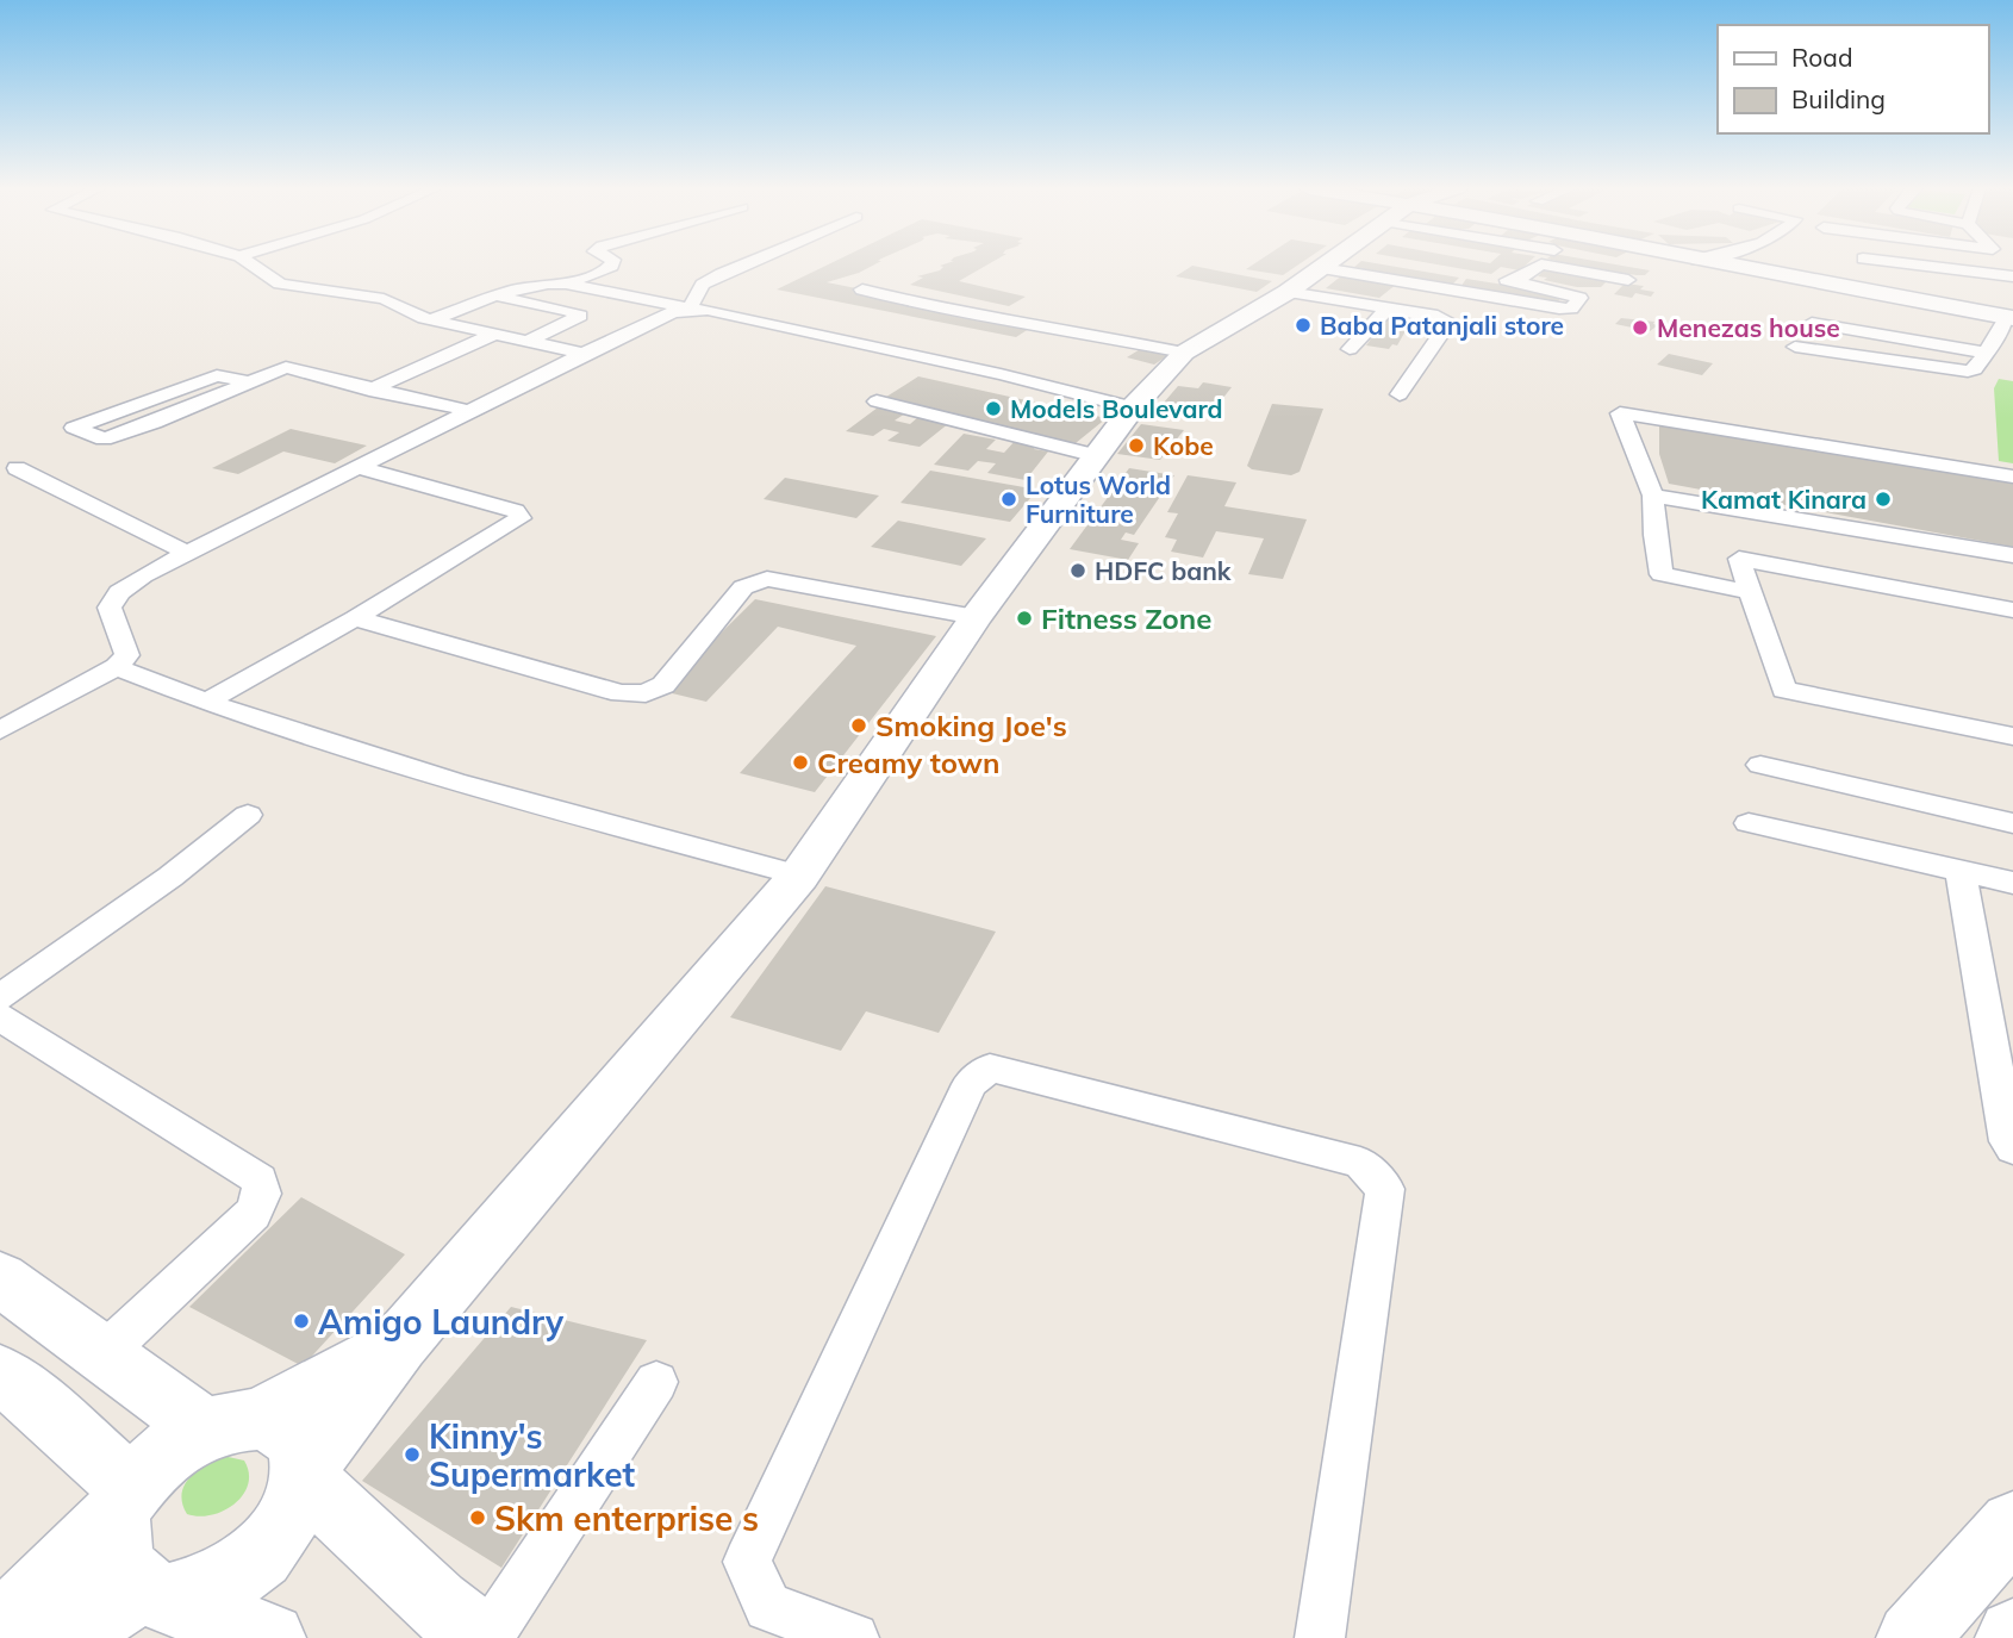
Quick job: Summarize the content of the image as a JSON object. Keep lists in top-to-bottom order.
{
  "places": [
    "Baba Patanjali store",
    "Menezas house",
    "Models Boulevard",
    "Kobe",
    "Lotus World Furniture",
    "Kamat Kinara",
    "HDFC bank",
    "Fitness Zone",
    "Smoking Joe's",
    "Creamy town",
    "Amigo Laundry",
    "Kinny's Supermarket",
    "Skm enterprise s"
  ],
  "legend": ["Road", "Building"]
}
